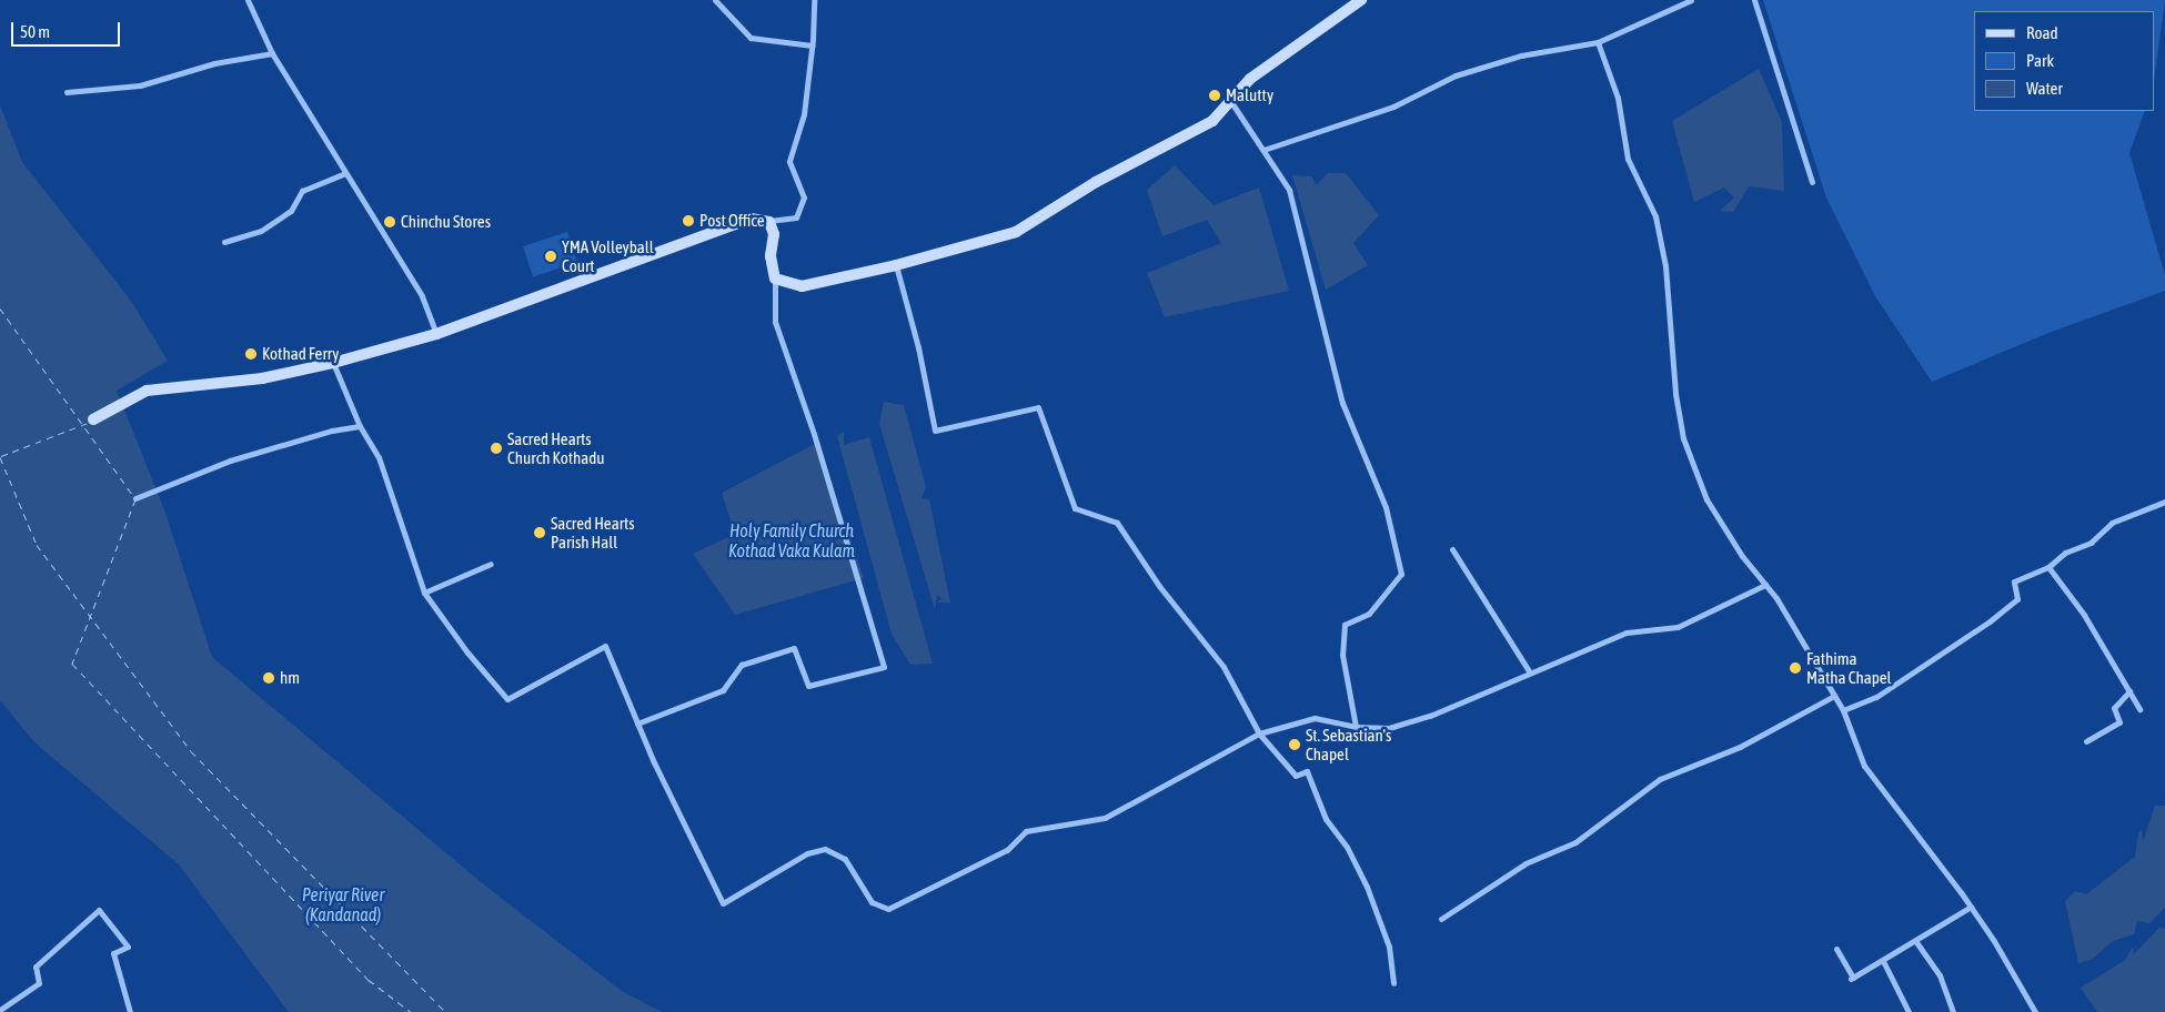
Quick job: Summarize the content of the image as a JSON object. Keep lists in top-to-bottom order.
{
  "water": ["Holy Family Church Kothad Vaka Kulam", "Periyar River (Kandanad)"],
  "places": [
    "Malutty",
    "Post Office",
    "Chinchu Stores",
    "YMA Volleyball Court",
    "Kothad Ferry",
    "Sacred Hearts Church Kothadu",
    "Sacred Hearts Parish Hall",
    "Fathima Matha Chapel",
    "hm",
    "St. Sebastian's Chapel"
  ],
  "legend": ["Road", "Park", "Water"],
  "scale_bar": "50 m"
}
